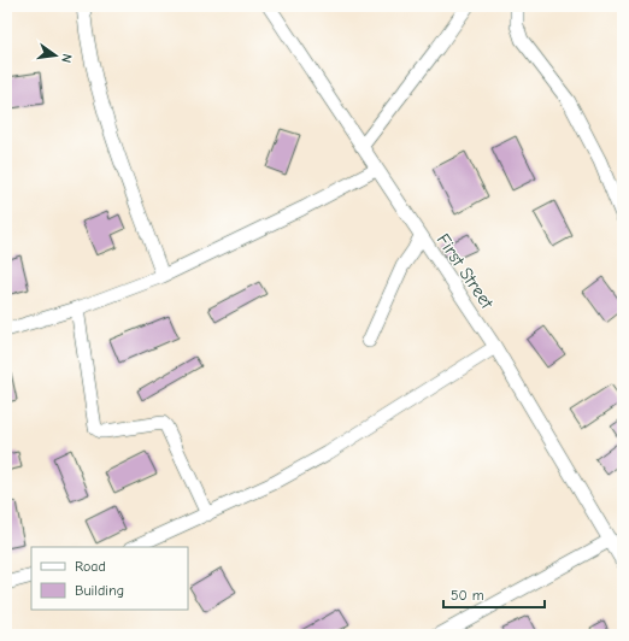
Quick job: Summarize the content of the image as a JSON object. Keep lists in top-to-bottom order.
{
  "streets": {
    "street": ["First Street"]
  },
  "legend": ["Road", "Building"],
  "scale_bar": "50 m",
  "north": "right"
}
